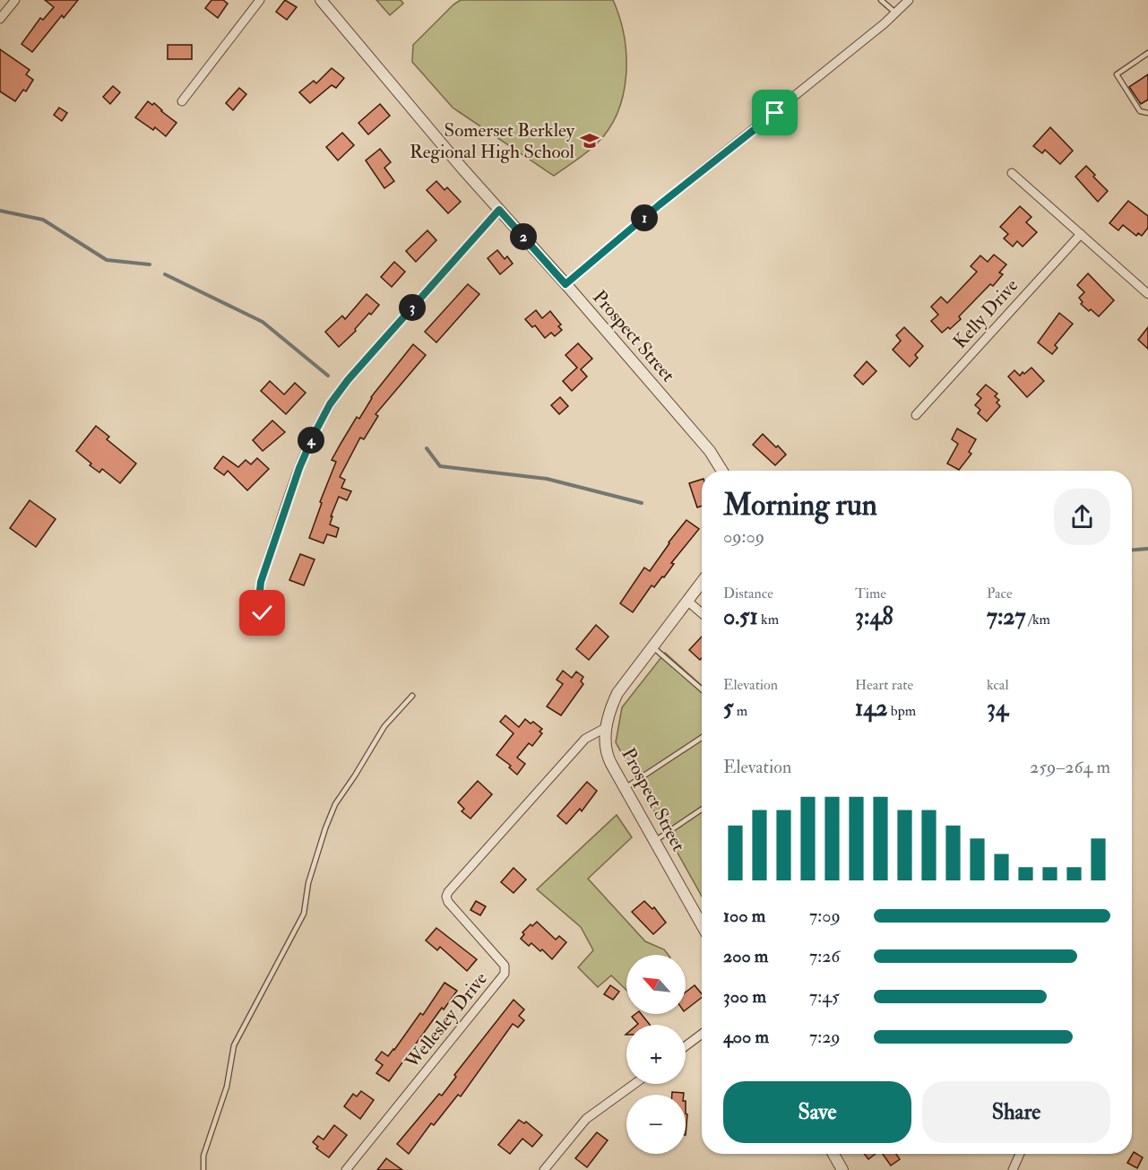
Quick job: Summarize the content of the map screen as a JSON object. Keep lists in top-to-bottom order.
{
  "streets": {
    "street": ["Kelly Drive", "Prospect Street", "Wellesley Drive"]
  },
  "crossings": [
    ["Prospect Street", "Wellesley Drive"]
  ],
  "places": {
    "school or university": ["Somerset Berkley Regional High School"]
  },
  "north": "top left",
  "page": {
    "pins": [
      "1",
      "2",
      "3",
      "4"
    ],
    "heading": ["Morning run", "09:09"],
    "stats": [
      ["Distance", "0.51 km"],
      ["Time", "3:48"],
      ["Pace", "7:27 /km"],
      ["Elevation", "5 m"],
      ["Heart rate", "142 bpm"],
      ["kcal", "34"]
    ],
    "chart": ["Elevation", "259–264 m"],
    "list": [
      {
        "name": "100 m",
        "note": "7:09"
      },
      {
        "name": "200 m",
        "note": "7:26"
      },
      {
        "name": "300 m",
        "note": "7:45"
      },
      {
        "name": "400 m",
        "note": "7:29"
      }
    ],
    "map_buttons": ["+", "−"],
    "buttons": ["Save", "Share"]
  }
}
